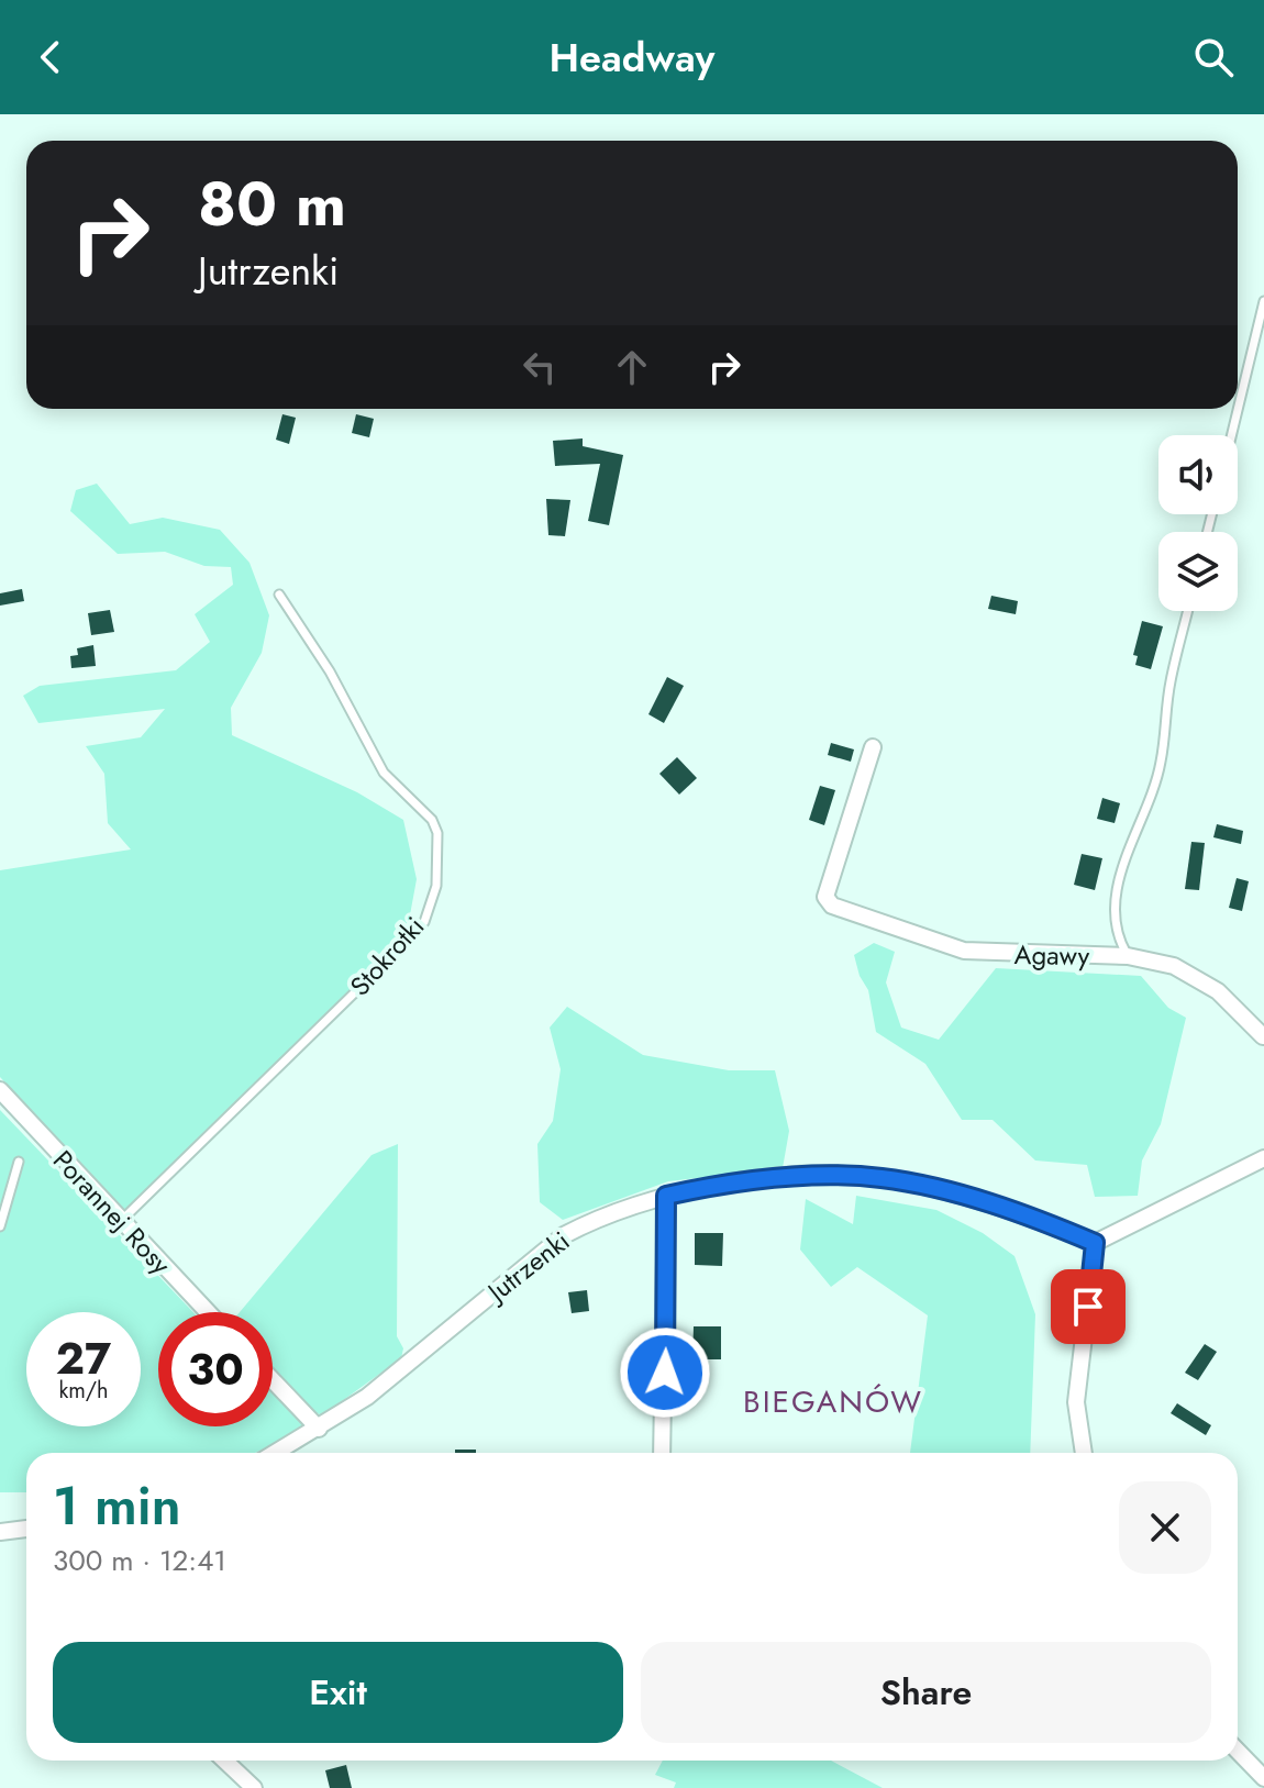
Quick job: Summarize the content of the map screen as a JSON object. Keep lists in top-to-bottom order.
{
  "streets": {
    "street": ["Agawy", "Porannej Rosy", "Jutrzenki"],
    "lane": ["Stokrotki"]
  },
  "crossings": [
    ["Stokrotki", "Porannej Rosy"]
  ],
  "districts": ["BIEGANÓW"],
  "page": {
    "header": "Headway",
    "turn": ["80 m", "Jutrzenki"],
    "speed": "27 km/h",
    "limit": "30",
    "heading": ["1 min", "300 m · 12:41"],
    "buttons": ["Exit", "Share"]
  }
}
